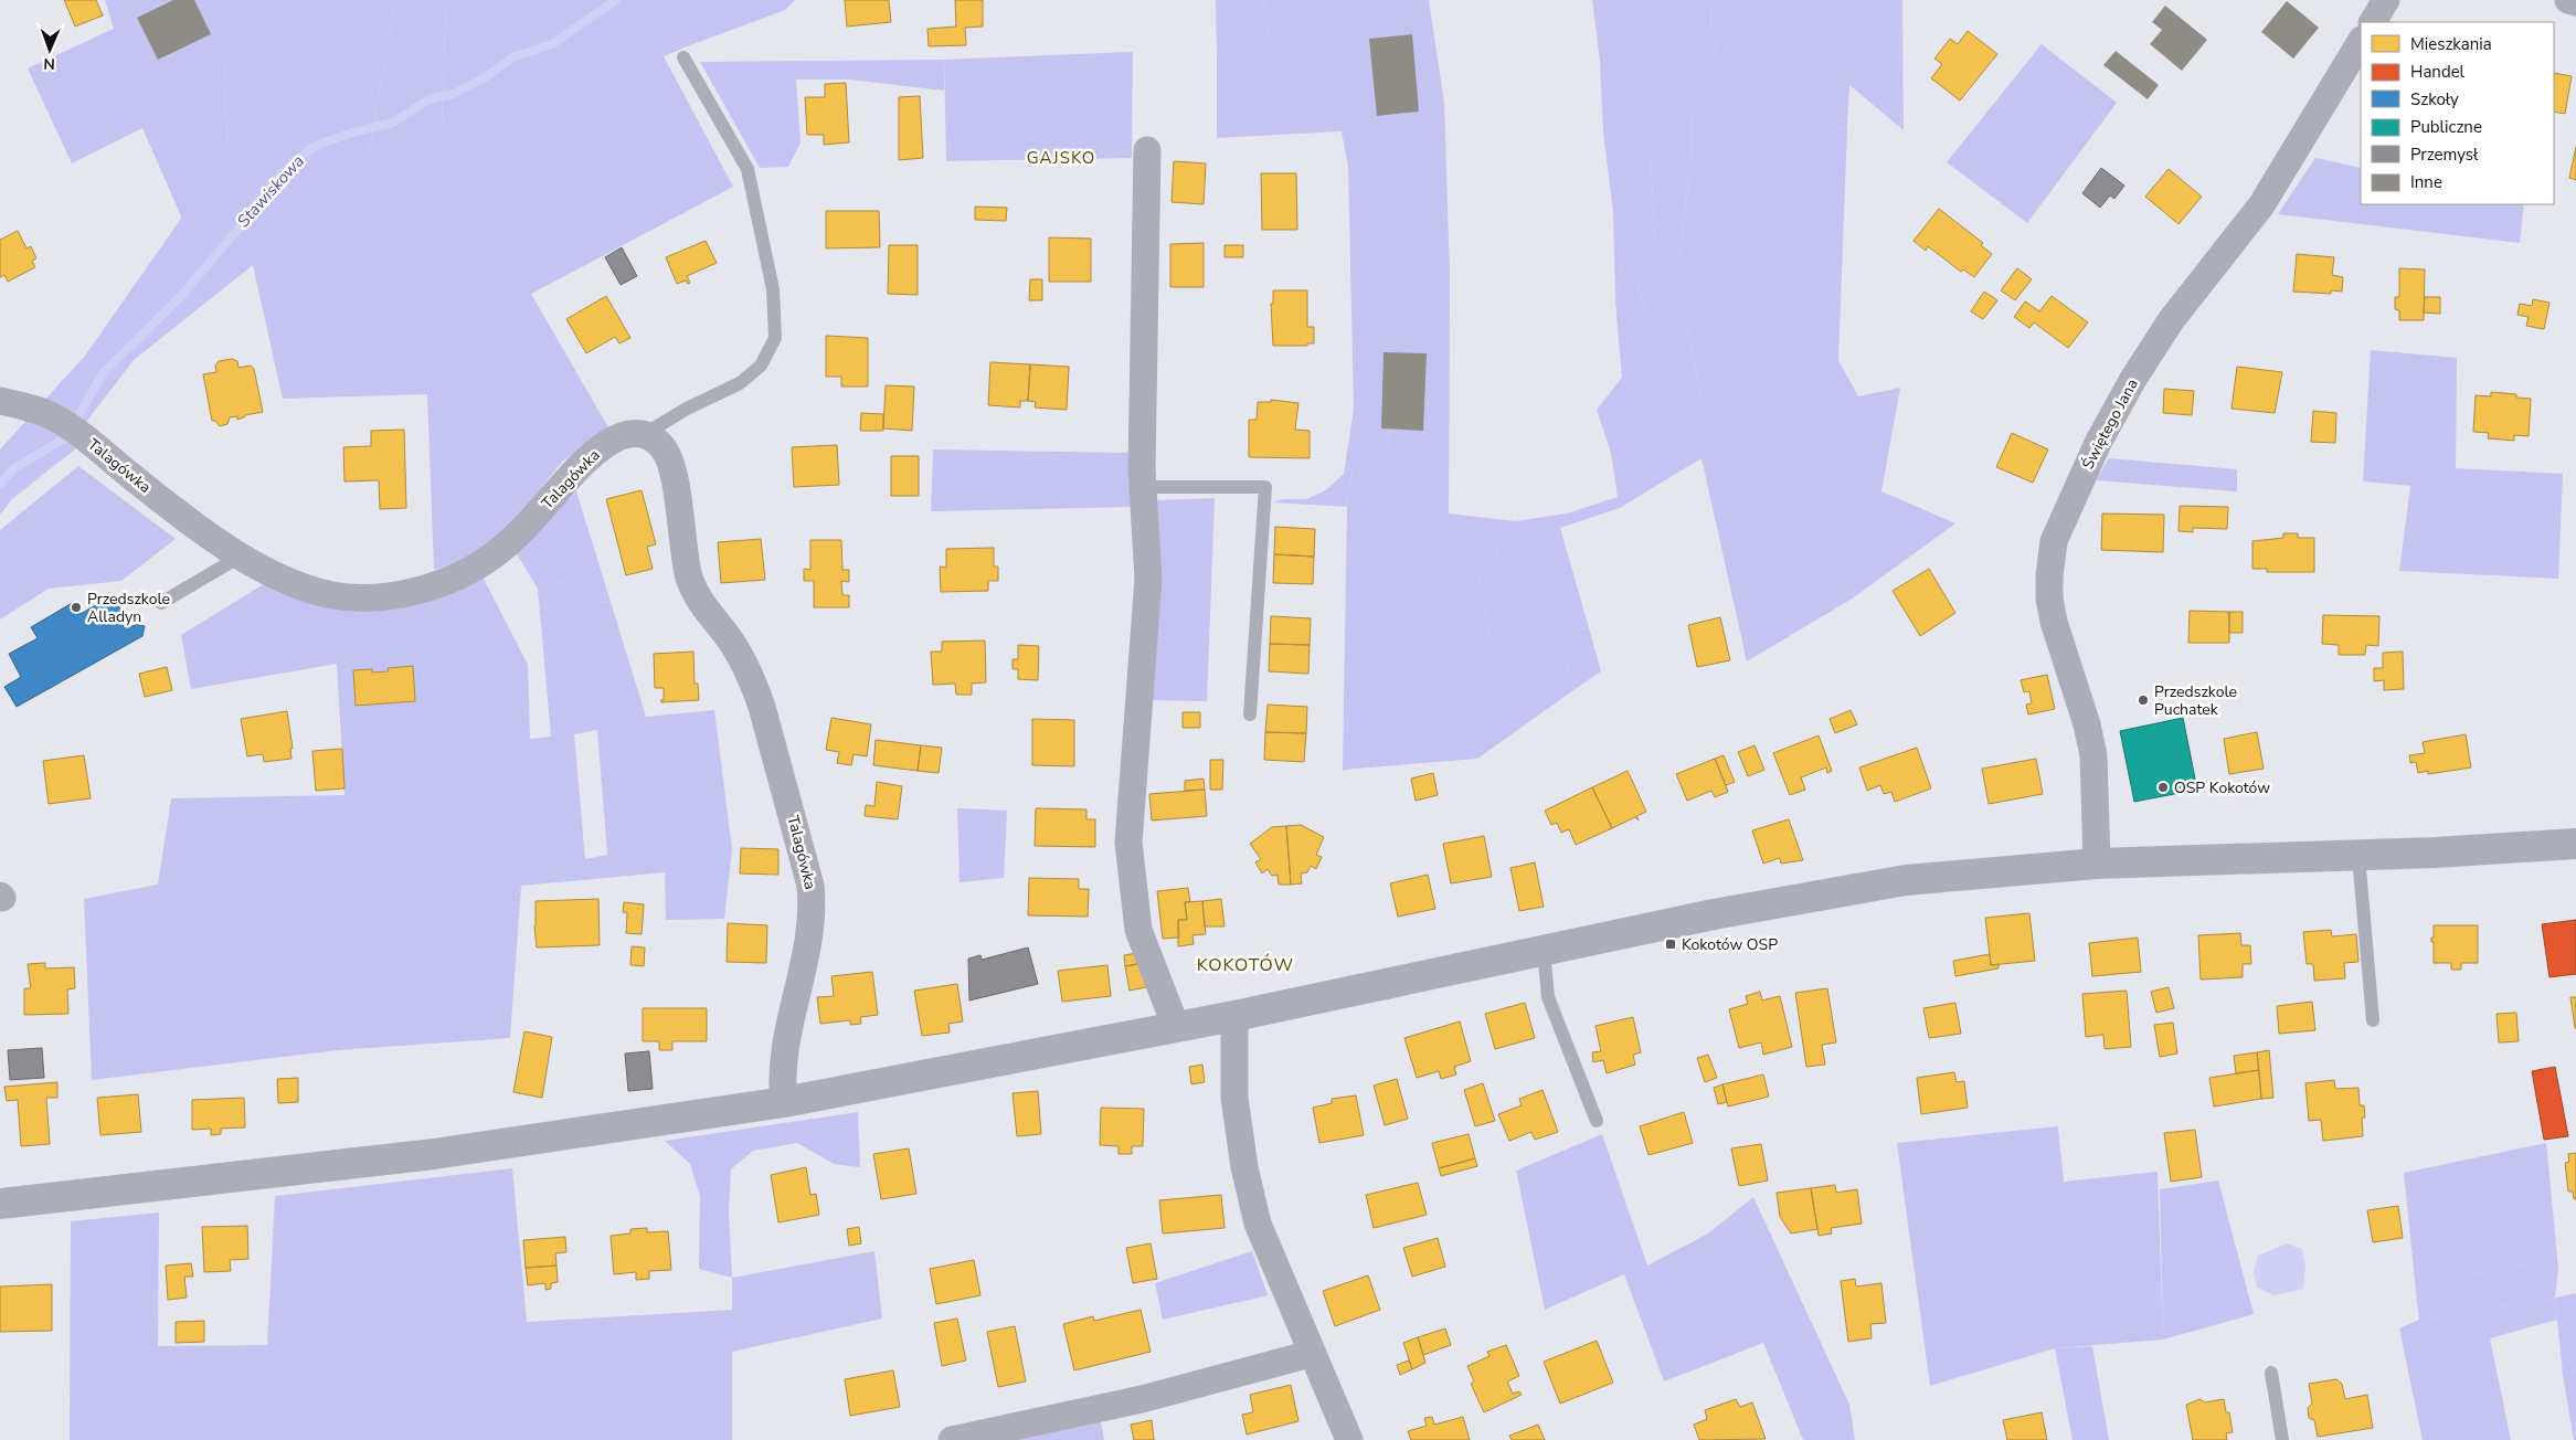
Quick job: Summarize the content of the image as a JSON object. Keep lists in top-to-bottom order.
{
  "streets": {
    "street": ["Świętego Jana", "Talagówka"]
  },
  "districts": ["GAJSKO", "KOKOTÓW"],
  "water": ["Stawiskowa"],
  "places": {
    "other": ["Przedszkole Alladyn", "Przedszkole Puchatek", "OSP Kokotów"],
    "transit": ["Kokotów OSP"]
  },
  "legend": [
    "Mieszkania",
    "Handel",
    "Szkoły",
    "Publiczne",
    "Przemysł",
    "Inne"
  ],
  "north": "bottom"
}
